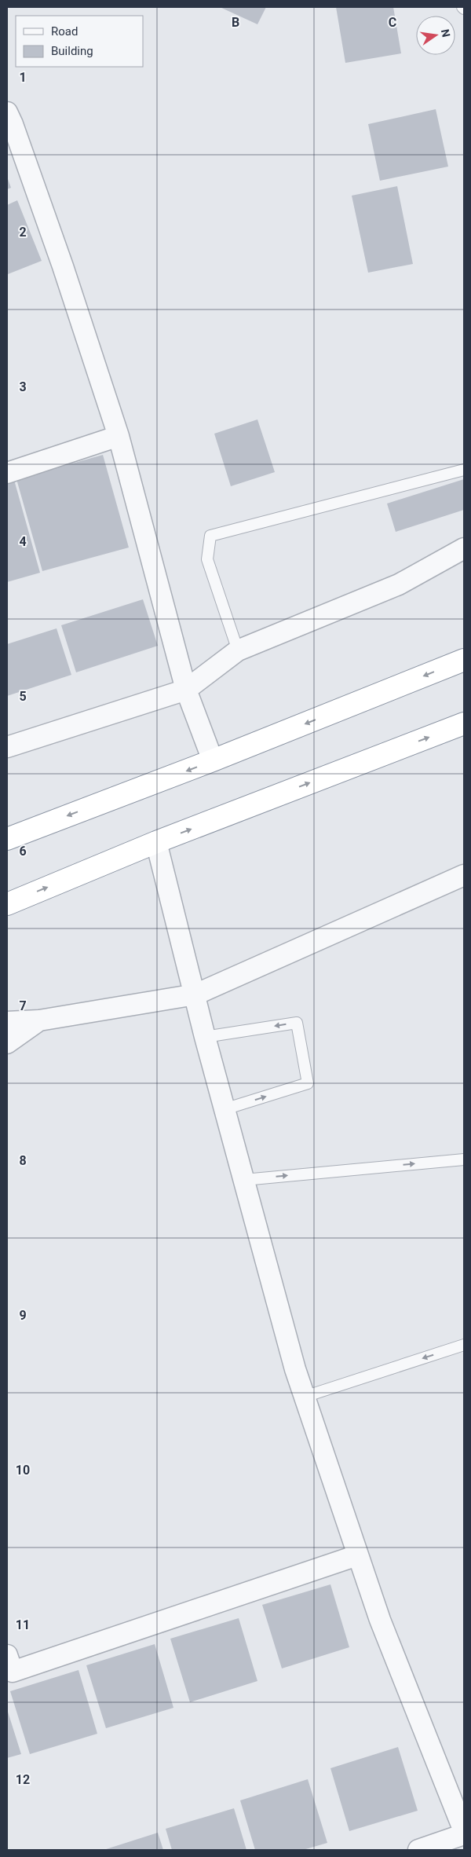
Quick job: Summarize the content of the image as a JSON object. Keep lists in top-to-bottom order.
{
  "legend": ["Road", "Building"],
  "north": "right",
  "grid": {
    "columns": ["B", "C"],
    "rows": [
      "1",
      "2",
      "3",
      "4",
      "5",
      "6",
      "7",
      "8",
      "9",
      "10",
      "11",
      "12"
    ]
  }
}
